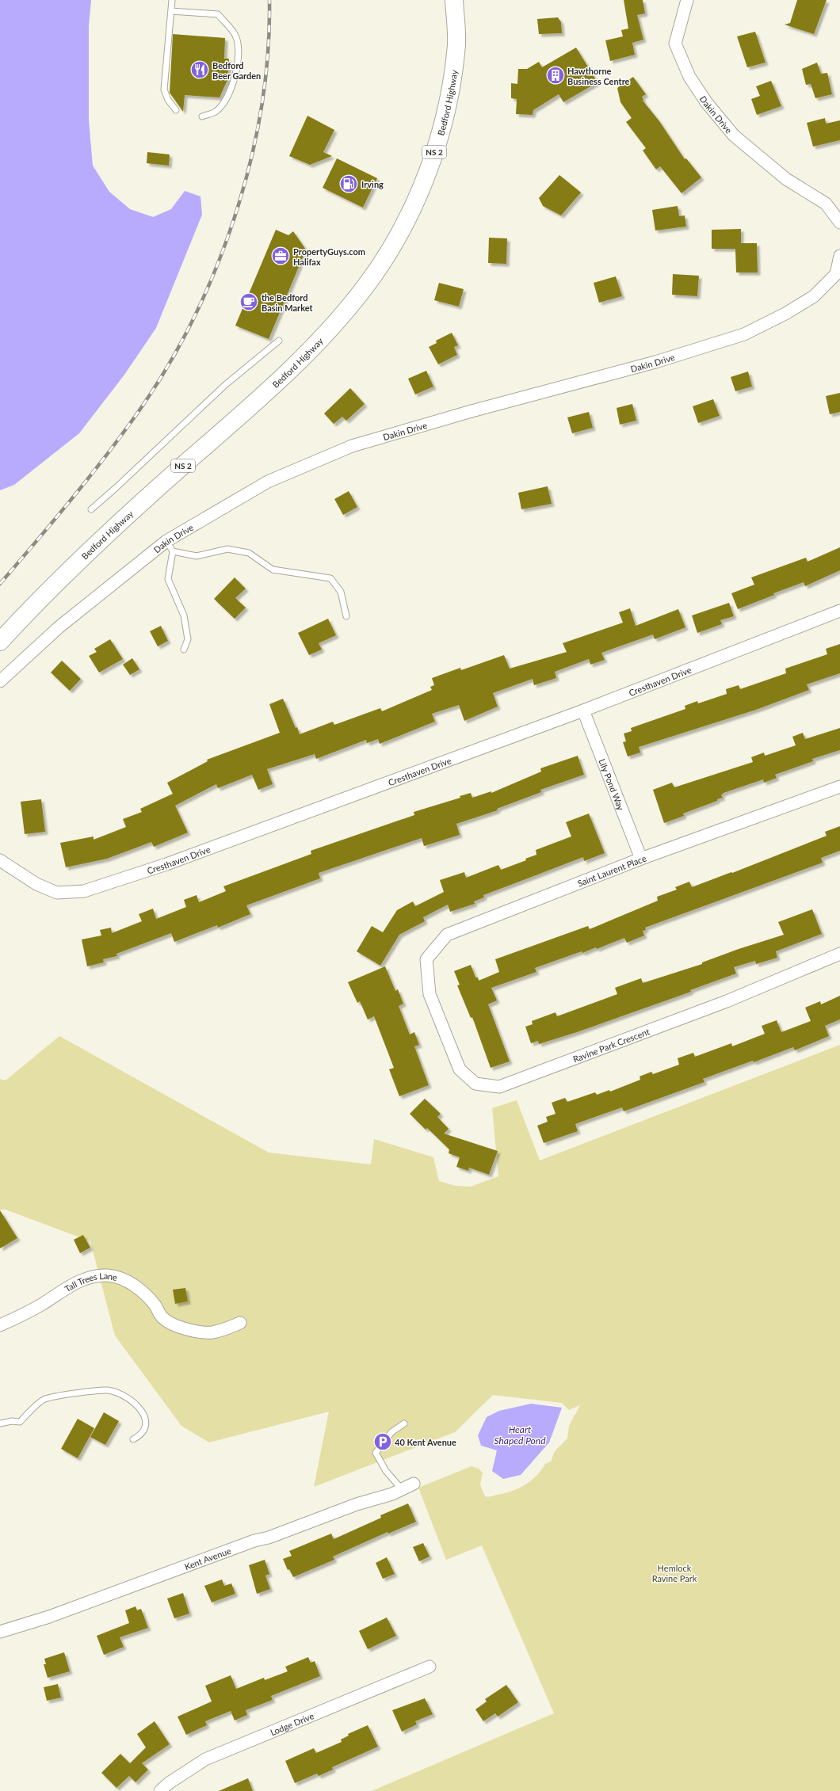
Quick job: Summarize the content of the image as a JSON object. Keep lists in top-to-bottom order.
{
  "streets": {
    "main road": ["Bedford Highway", "NS 2"],
    "street": [
      "Dakin Drive",
      "Cresthaven Drive",
      "Lily Pond Way",
      "Saint Laurent Place",
      "Ravine Park Crescent",
      "Tall Trees Lane",
      "Kent Avenue",
      "Lodge Drive"
    ]
  },
  "crossings": [
    ["Cresthaven Drive", "Lily Pond Way"],
    ["Lily Pond Way", "Saint Laurent Place"],
    ["Saint Laurent Place", "Ravine Park Crescent"]
  ],
  "water": ["Heart Shaped Pond"],
  "parks": ["Hemlock Ravine Park"],
  "places": {
    "restaurant": ["Bedford Beer Garden"],
    "building": ["Hawthorne Business Centre"],
    "fuel station": ["Irving"],
    "office": ["PropertyGuys.com Halifax"],
    "cafe": ["the Bedford Basin Market"],
    "parking": ["40 Kent Avenue"]
  }
}
